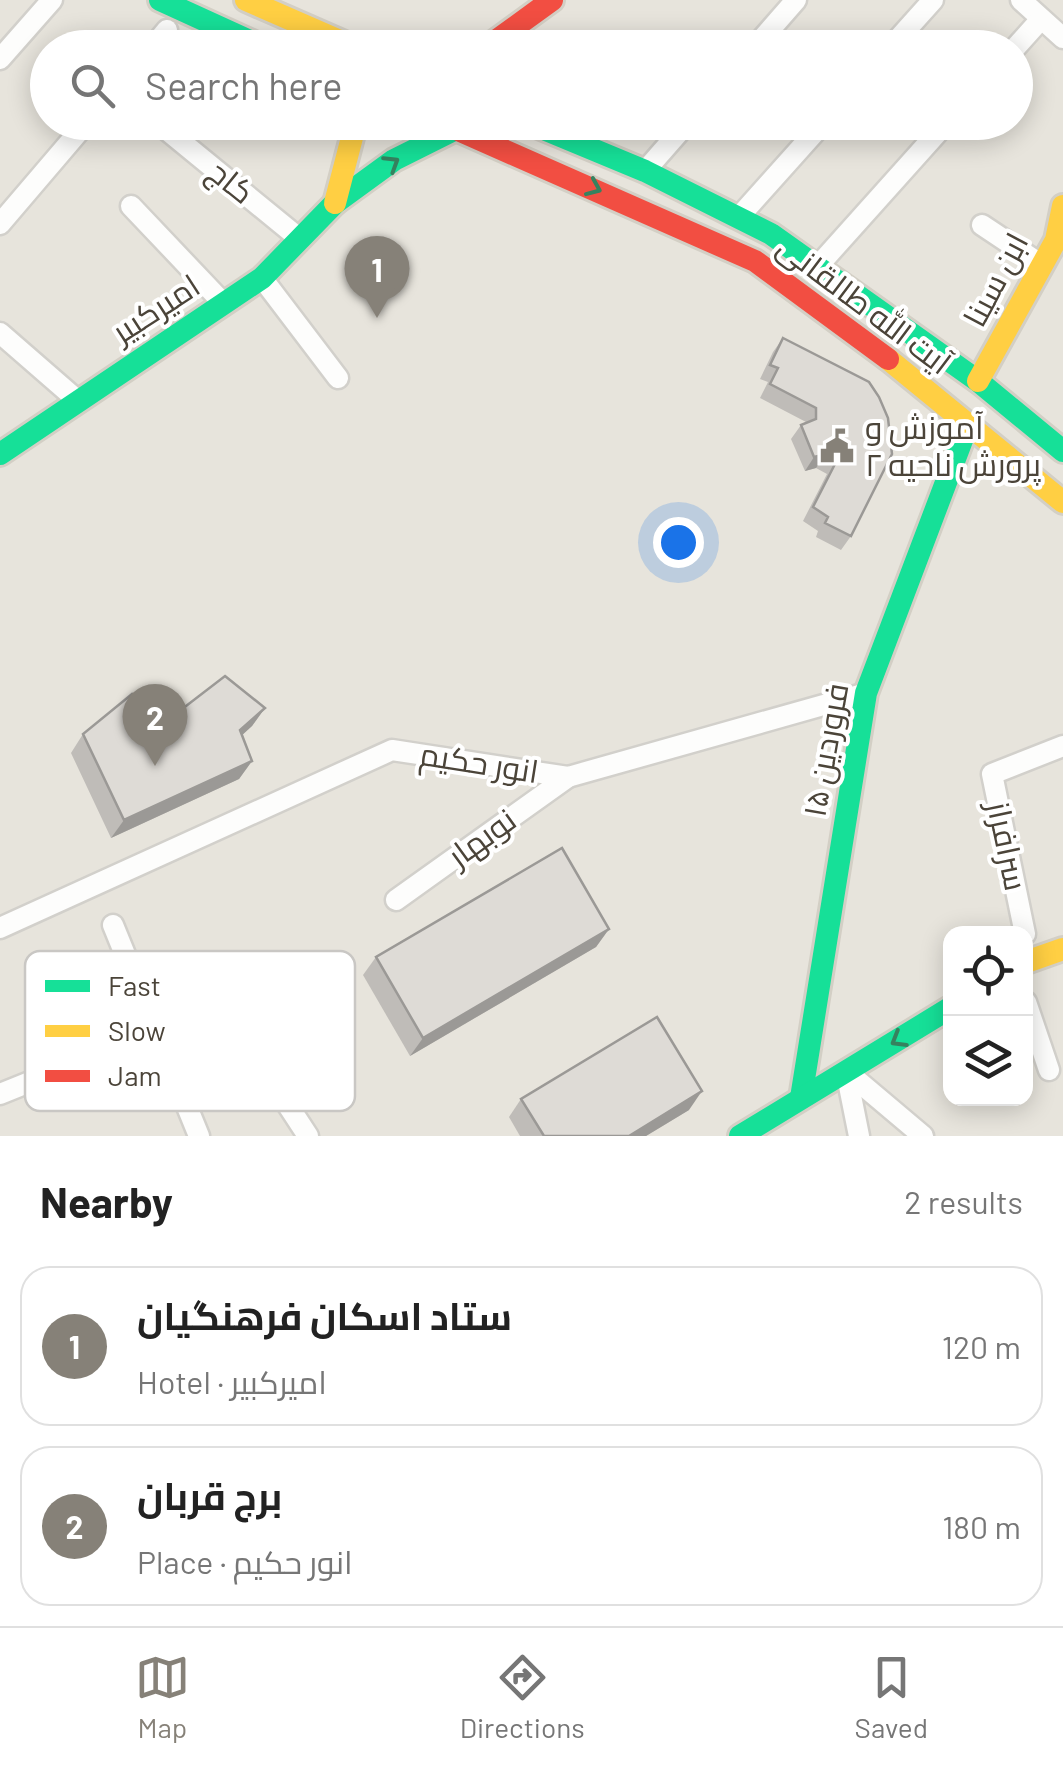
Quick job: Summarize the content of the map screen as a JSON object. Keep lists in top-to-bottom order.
{
  "streets": {
    "main road": [
      "ابن سینا",
      "آیت الله طالقانی",
      "امیرکبیر",
      "۱۵ فروردین"
    ],
    "street": [
      "کاج",
      "انور حکیم",
      "نوبهار",
      "سرافراز"
    ]
  },
  "crossings": [
    ["کاج", "امیرکبیر"],
    ["ابن سینا", "آیت الله طالقانی"],
    ["آیت الله طالقانی", "۱۵ فروردین"],
    ["۱۵ فروردین", "انور حکیم"],
    ["انور حکیم", "نوبهار"]
  ],
  "places": {
    "public building": ["آموزش و پرورش ناحیه ۲"]
  },
  "legend": ["Fast", "Slow", "Jam"],
  "page": {
    "search": "Search here",
    "pins": ["1", "2"],
    "heading": ["Nearby", "2 results"],
    "list": [
      {
        "mark": "1",
        "name": "ستاد اسکان فرهنگیان",
        "note": "Hotel · امیرکبیر",
        "value": "120 m"
      },
      {
        "mark": "2",
        "name": "برج قربان",
        "note": "Place · انور حکیم",
        "value": "180 m"
      }
    ],
    "nav": ["Map", "Directions", "Saved"]
  }
}
